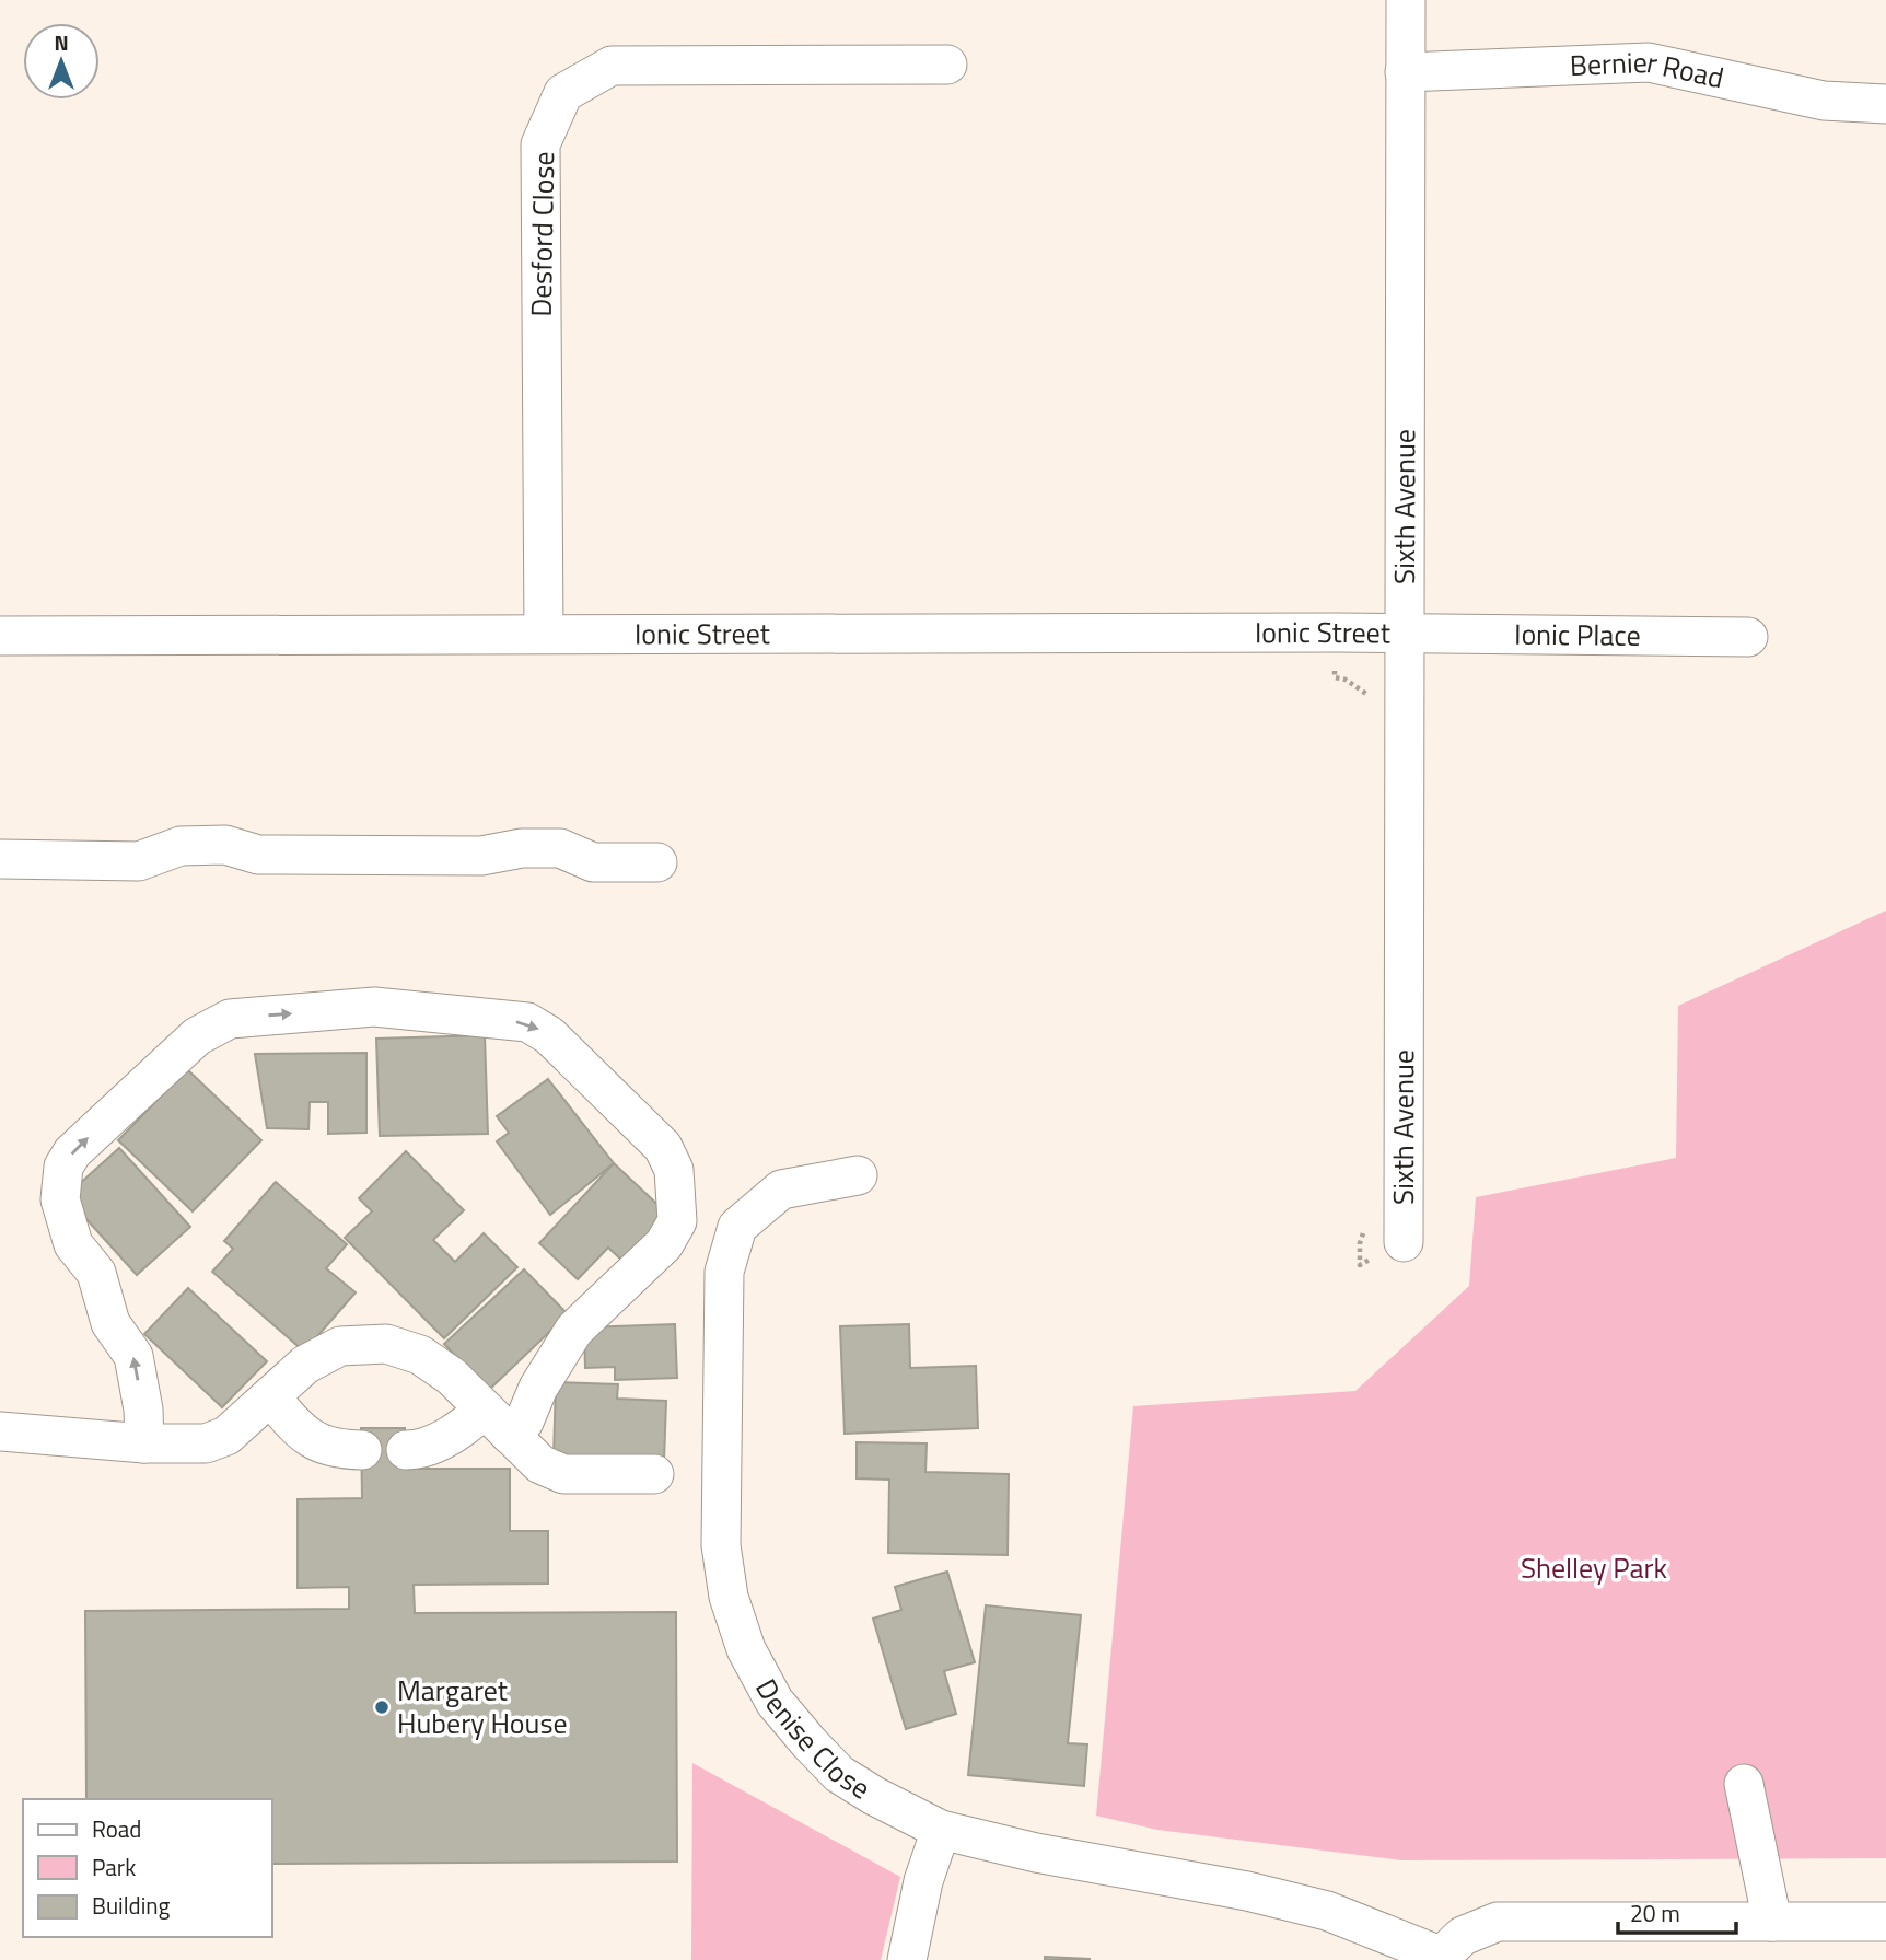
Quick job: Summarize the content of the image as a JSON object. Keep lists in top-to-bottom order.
{
  "streets": {
    "street": [
      "Bernier Road",
      "Desford Close",
      "Sixth Avenue",
      "Ionic Street",
      "Ionic Place",
      "Denise Close"
    ]
  },
  "crossings": [
    ["Bernier Road", "Sixth Avenue"],
    ["Desford Close", "Ionic Street"],
    ["Sixth Avenue", "Ionic Street"],
    ["Sixth Avenue", "Ionic Place"],
    ["Ionic Street", "Ionic Place"]
  ],
  "parks": ["Shelley Park"],
  "places": ["Margaret Hubery House"],
  "legend": ["Road", "Park", "Building"],
  "scale_bar": "20 m",
  "north": "top"
}
